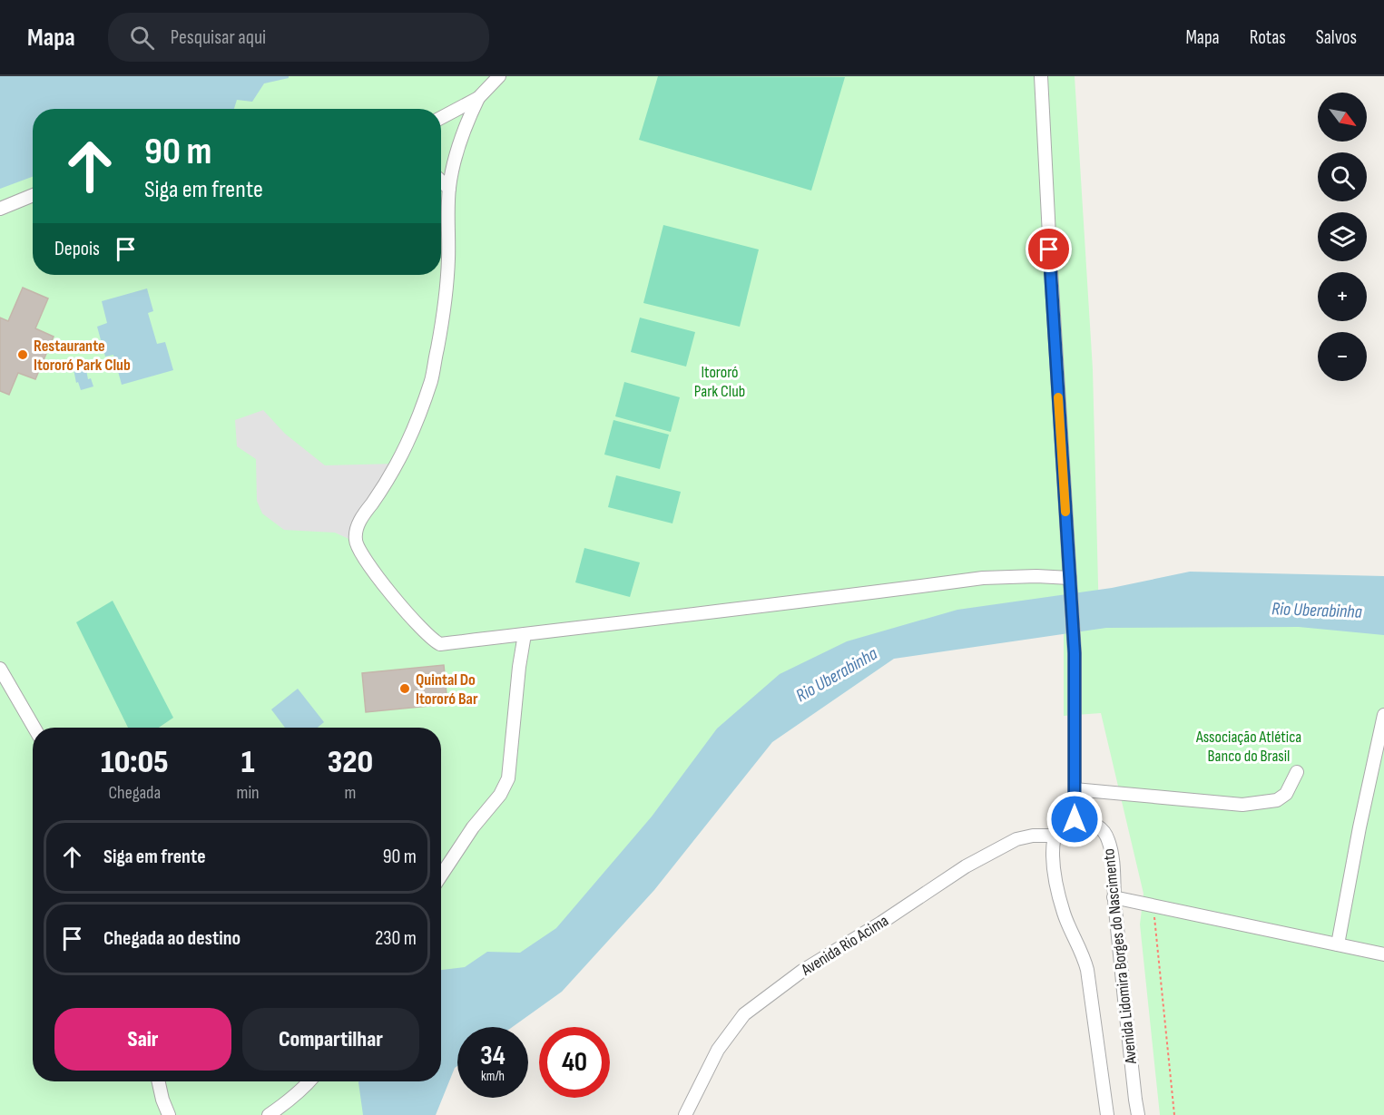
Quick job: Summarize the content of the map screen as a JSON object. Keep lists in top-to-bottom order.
{
  "streets": {
    "street": ["Avenida Rio Acima", "Avenida Lidomira Borges do Nascimento"]
  },
  "crossings": [
    ["Avenida Rio Acima", "Avenida Lidomira Borges do Nascimento"]
  ],
  "water": ["Rio Uberabinha"],
  "parks": ["Itororó Park Club", "Associação Atlética Banco do Brasil"],
  "places": ["Restaurante Itororó Park Club", "Quintal Do Itororó Bar"],
  "north": "bottom right",
  "page": {
    "header": "Mapa",
    "search": "Pesquisar aqui",
    "nav": ["Mapa", "Rotas", "Salvos"],
    "map_buttons": ["+", "−"],
    "turn": ["90 m", "Siga em frente"],
    "then": "Depois",
    "eta": [
      "10:05",
      "Chegada",
      "1",
      "min",
      "320",
      "m"
    ],
    "list": [
      {
        "name": "Siga em frente",
        "value": "90 m"
      },
      {
        "name": "Chegada ao destino",
        "value": "230 m"
      }
    ],
    "buttons": ["Sair", "Compartilhar"],
    "speed": "34 km/h",
    "limit": "40"
  }
}
